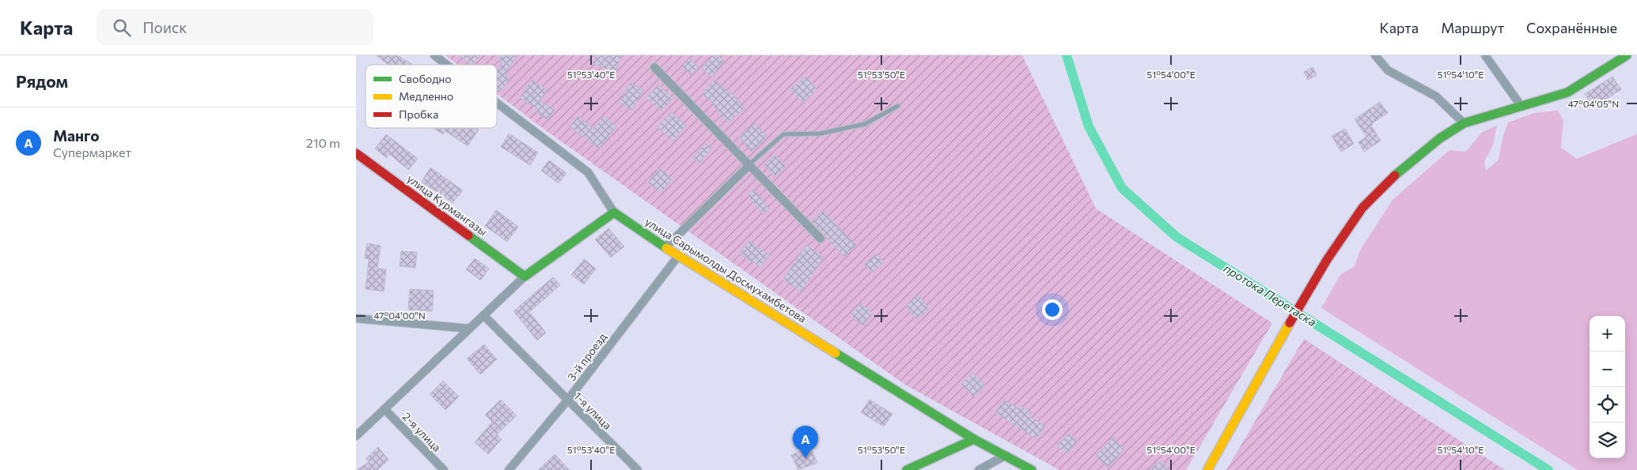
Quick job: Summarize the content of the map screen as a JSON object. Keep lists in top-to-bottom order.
{
  "streets": {
    "main road": ["улица Курмангазы", "улица Сарымолды Досмухамбетова"],
    "street": ["3-й проезд", "1-я улица", "2-я улица"]
  },
  "crossings": [
    ["улица Сарымолды Досмухамбетова", "3-й проезд"],
    ["3-й проезд", "1-я улица"]
  ],
  "water": ["протока Перетаска"],
  "legend": ["Свободно", "Медленно", "Пробка"],
  "page": {
    "header": "Карта",
    "search": "Поиск",
    "nav": ["Карта", "Маршрут", "Сохранённые"],
    "heading": "Рядом",
    "list": [
      {
        "mark": "A",
        "name": "Манго",
        "note": "Супермаркет",
        "value": "210 m"
      }
    ],
    "map_buttons": ["+", "−"],
    "pins": "A"
  },
  "coordinates": [
    "51°53'40\"E",
    "51°53'50\"E",
    "51°54'00\"E",
    "51°54'10\"E",
    "47°04'05\"N",
    "47°04'00\"N"
  ]
}
